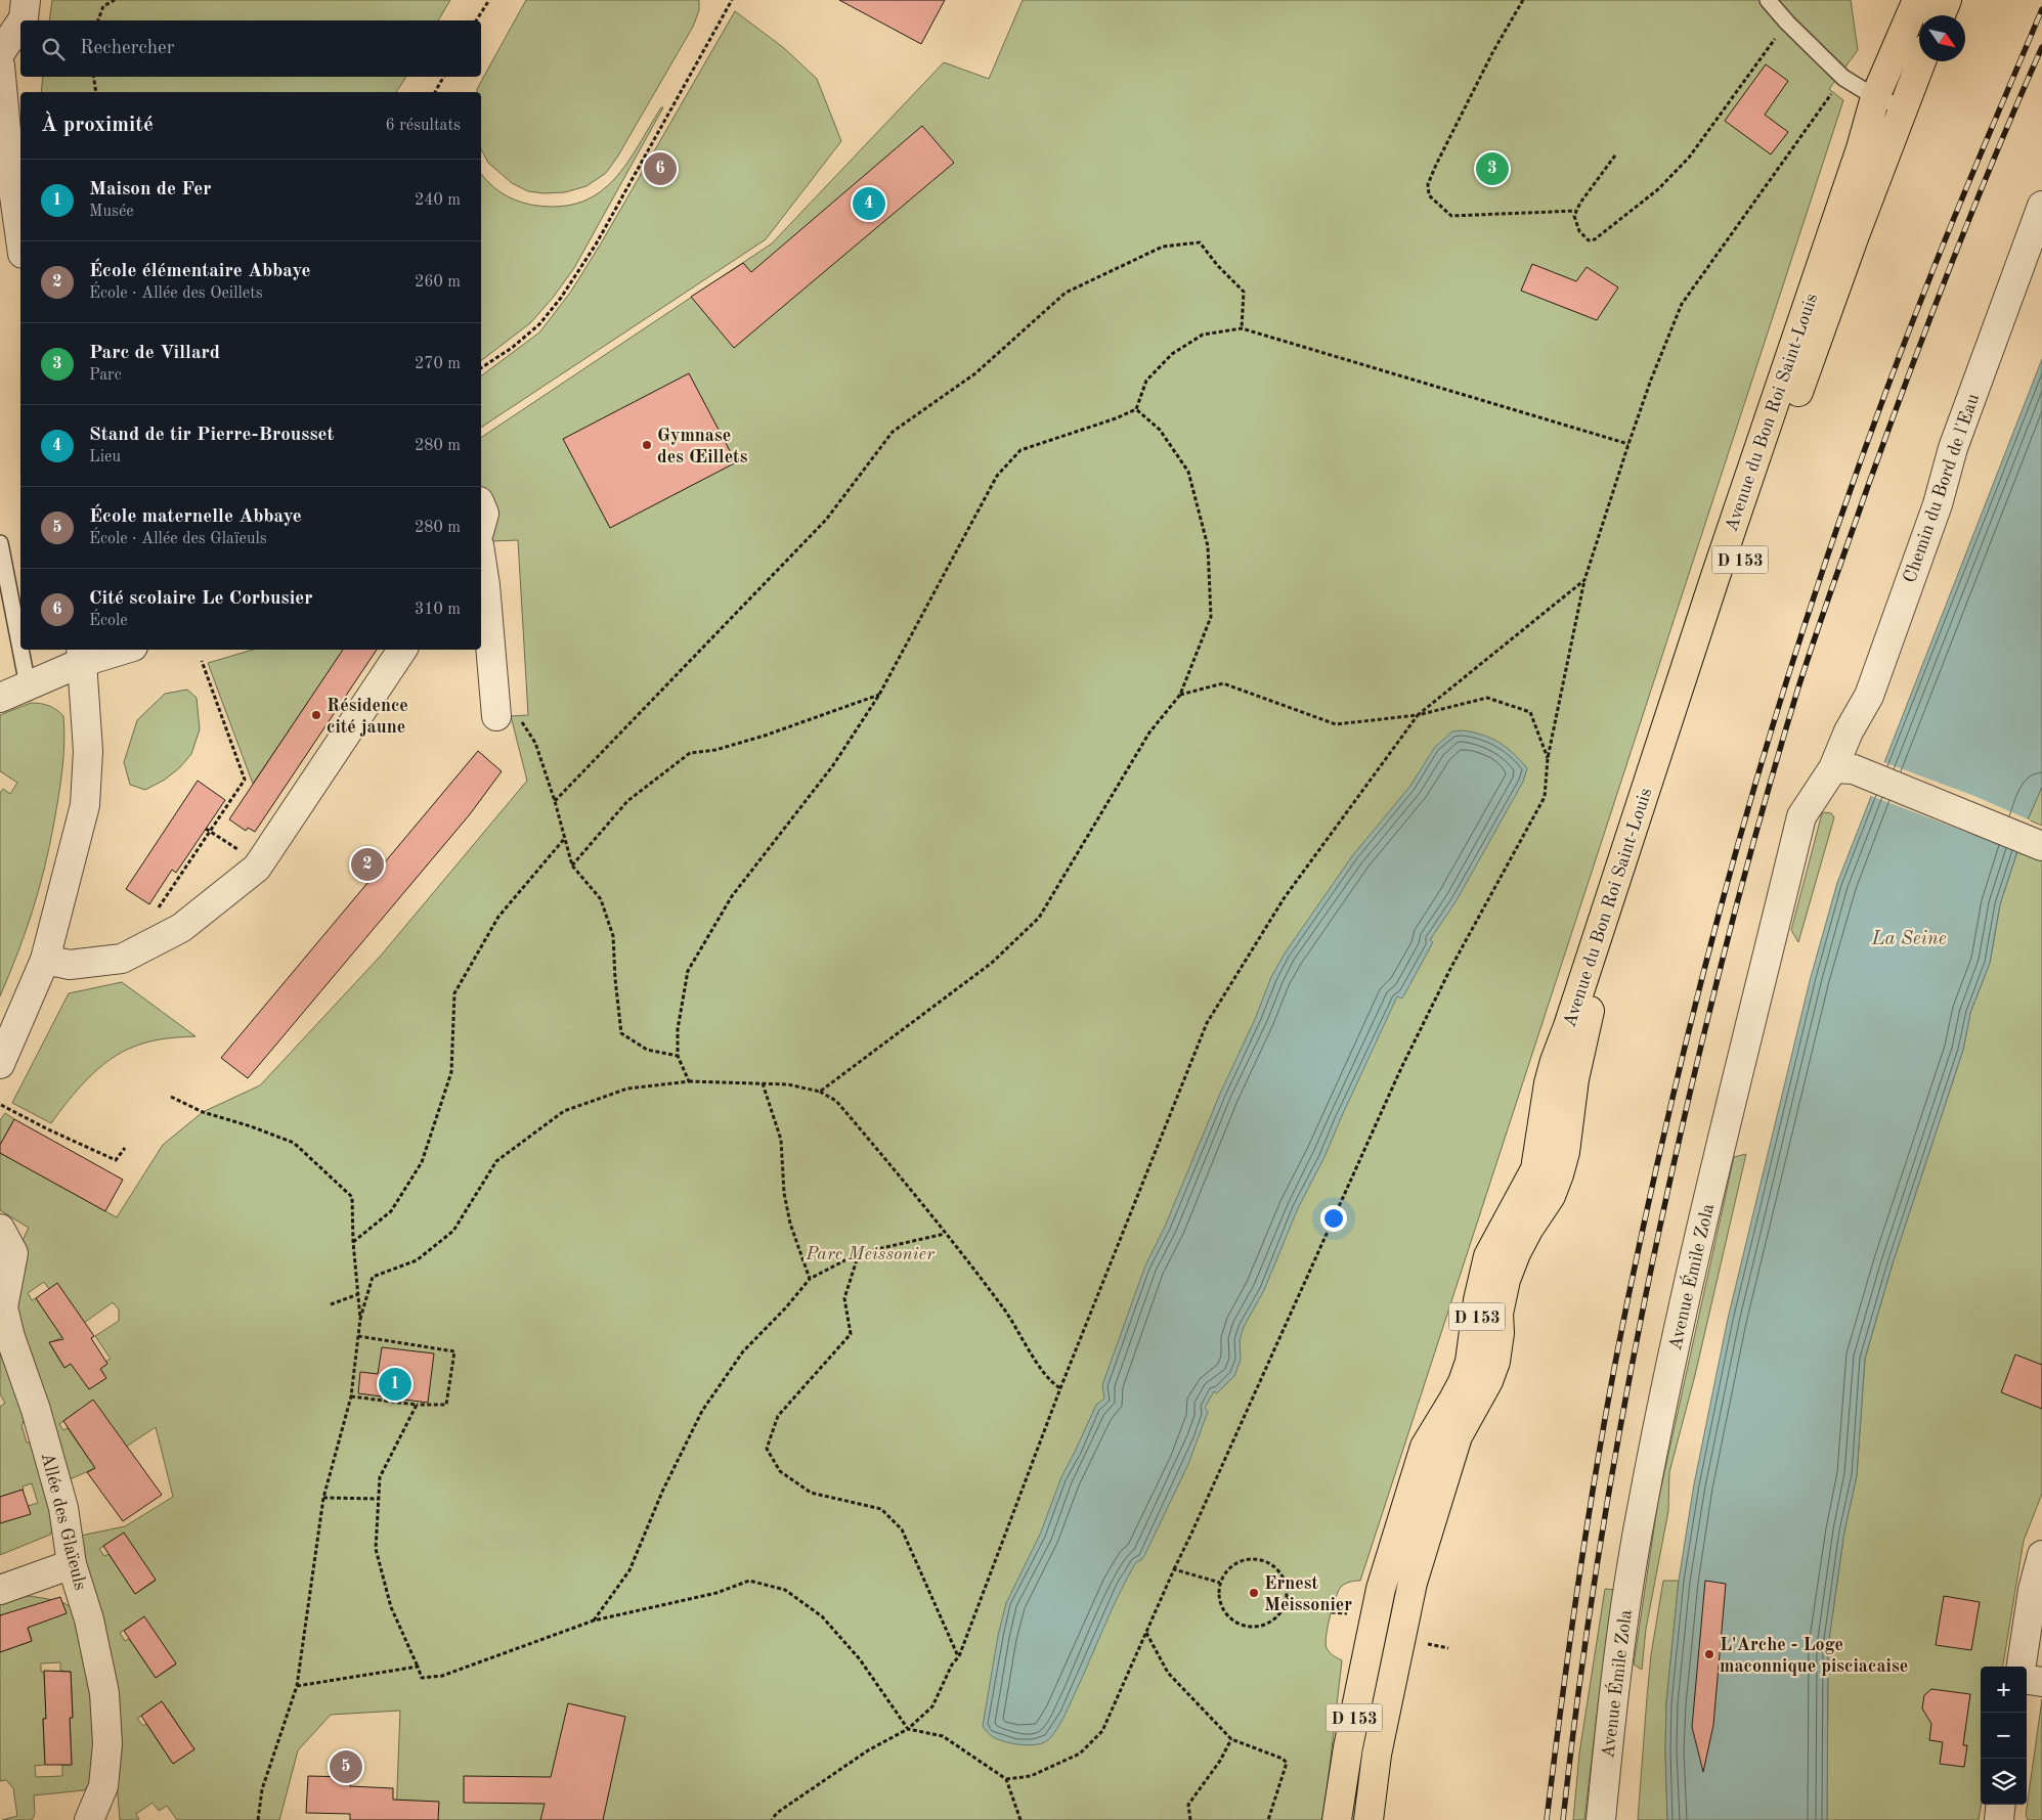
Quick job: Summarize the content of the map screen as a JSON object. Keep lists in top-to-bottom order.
{
  "streets": {
    "main road": ["Avenue du Bon Roi Saint-Louis", "D 153"],
    "street": ["Chemin du Bord de l'Eau", "Avenue Émile Zola", "Allée des Glaïeuls"]
  },
  "crossings": [
    ["Chemin du Bord de l'Eau", "Avenue Émile Zola"]
  ],
  "water": ["La Seine"],
  "parks": ["Parc Meissonier"],
  "places": [
    "Gymnase des Œillets",
    "Résidence cité jaune",
    "Ernest Meissonier",
    "L'Arche - Loge maconnique pisciacaise"
  ],
  "north": "bottom right",
  "page": {
    "search": "Rechercher",
    "heading": ["À proximité", "6 résultats"],
    "pins": [
      "3",
      "6",
      "4",
      "2",
      "1",
      "5"
    ],
    "list": [
      {
        "mark": "1",
        "name": "Maison de Fer",
        "note": "Musée",
        "value": "240 m"
      },
      {
        "mark": "2",
        "name": "École élémentaire Abbaye",
        "note": "École · Allée des Oeillets",
        "value": "260 m"
      },
      {
        "mark": "3",
        "name": "Parc de Villard",
        "note": "Parc",
        "value": "270 m"
      },
      {
        "mark": "4",
        "name": "Stand de tir Pierre-Brousset",
        "note": "Lieu",
        "value": "280 m"
      },
      {
        "mark": "5",
        "name": "École maternelle Abbaye",
        "note": "École · Allée des Glaïeuls",
        "value": "280 m"
      },
      {
        "mark": "6",
        "name": "Cité scolaire Le Corbusier",
        "note": "École",
        "value": "310 m"
      }
    ],
    "map_buttons": ["+", "−"]
  }
}
